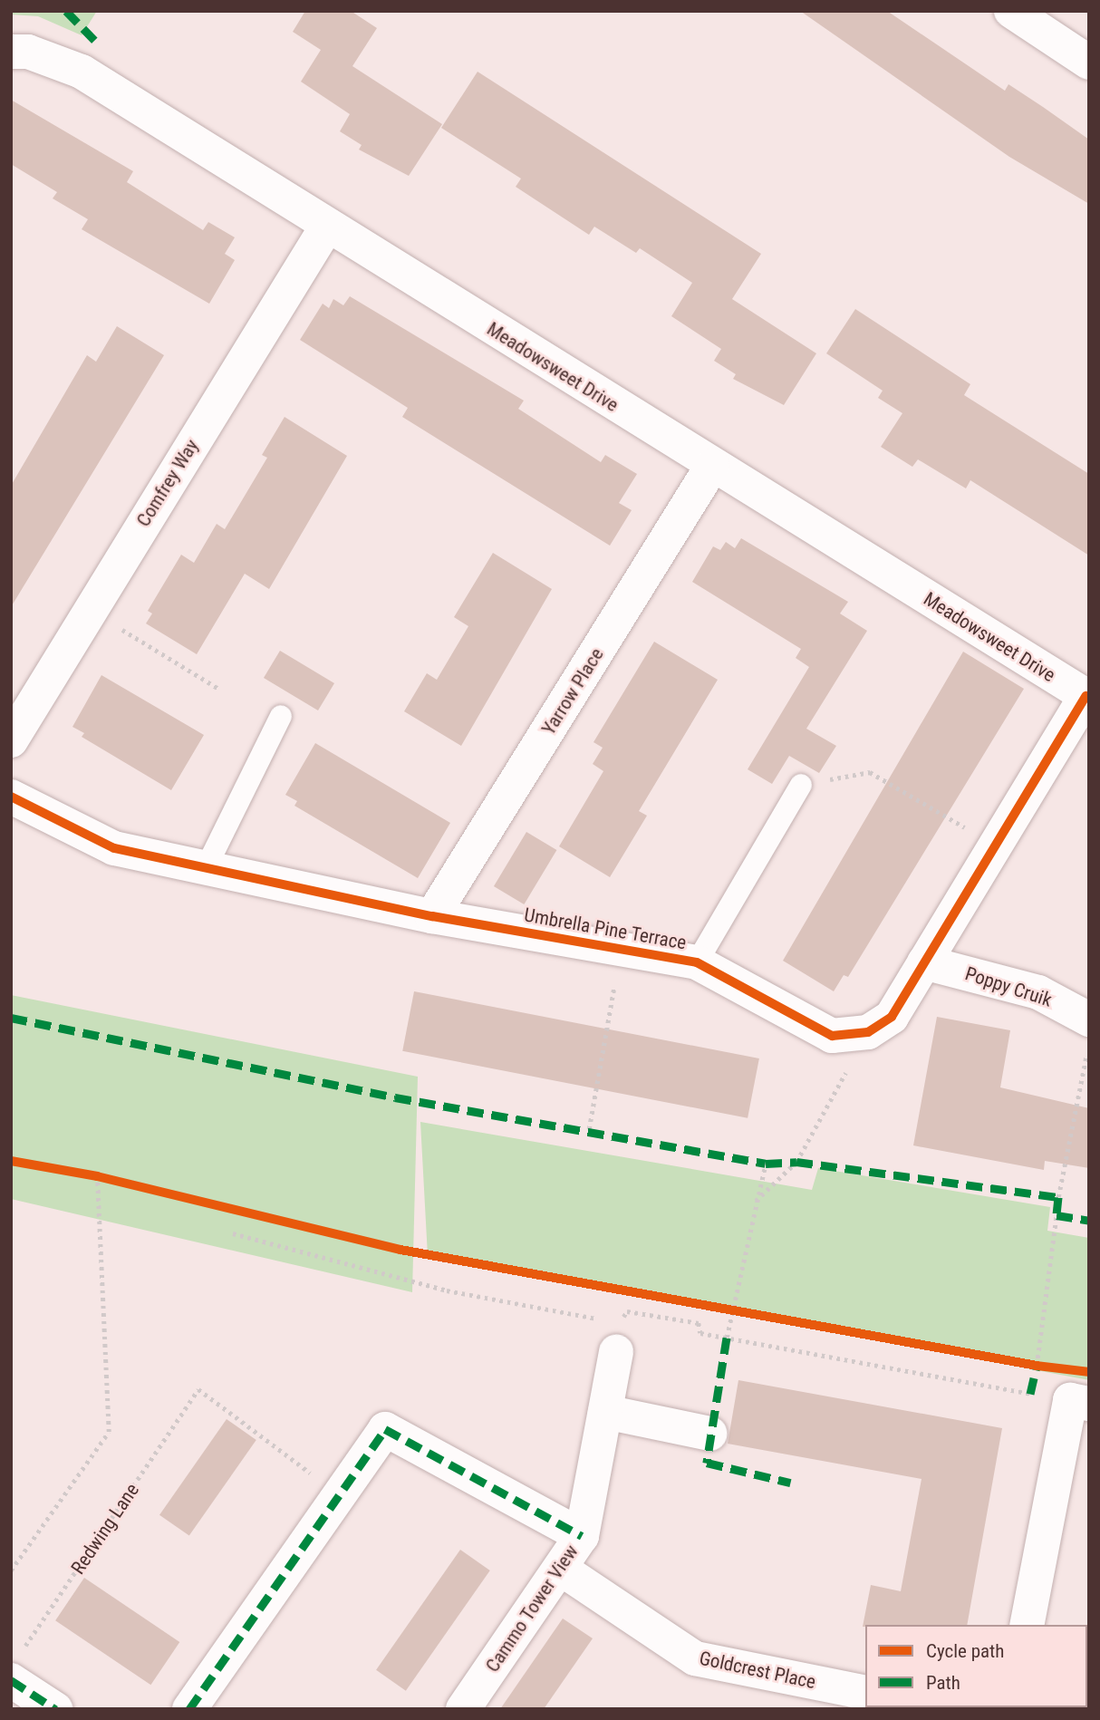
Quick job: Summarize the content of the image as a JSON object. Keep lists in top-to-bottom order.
{
  "streets": {
    "street": [
      "Meadowsweet Drive",
      "Comfrey Way",
      "Yarrow Place",
      "Umbrella Pine Terrace",
      "Poppy Cruik",
      "Cammo Tower View",
      "Goldcrest Place"
    ],
    "path": ["Redwing Lane"]
  },
  "crossings": [
    ["Meadowsweet Drive", "Comfrey Way"],
    ["Meadowsweet Drive", "Yarrow Place"],
    ["Yarrow Place", "Umbrella Pine Terrace"],
    ["Cammo Tower View", "Goldcrest Place"]
  ],
  "legend": ["Cycle path", "Path"]
}
